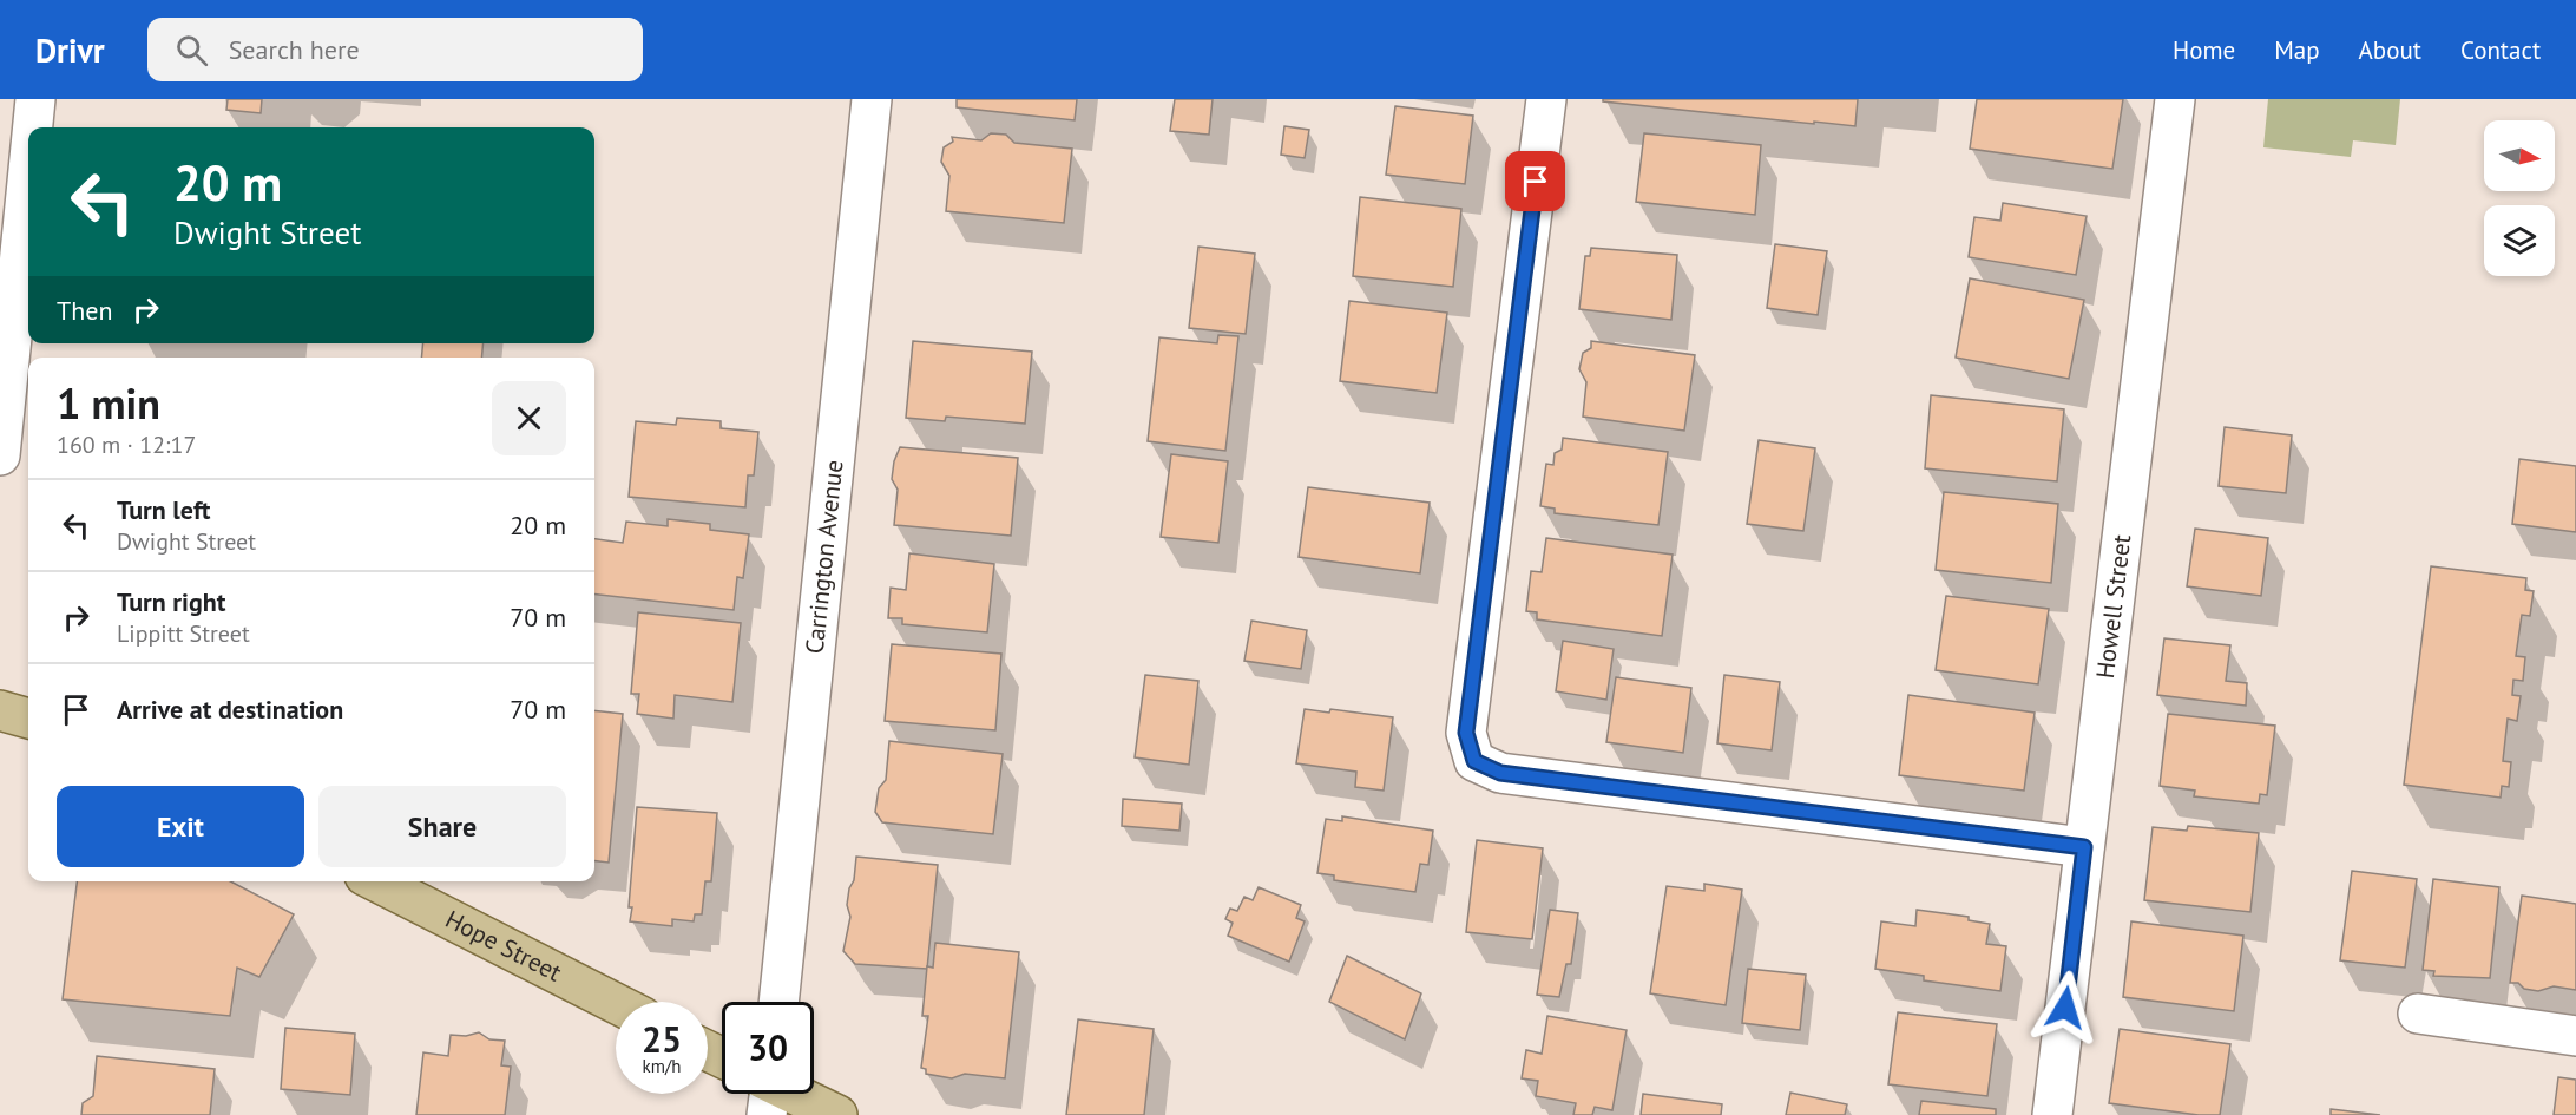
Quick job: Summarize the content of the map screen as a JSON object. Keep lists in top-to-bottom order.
{
  "streets": {
    "main road": ["Hope Street"],
    "street": ["Carrington Avenue", "Howell Street"]
  },
  "north": "right",
  "page": {
    "header": "Drivr",
    "search": "Search here",
    "nav": [
      "Home",
      "Map",
      "About",
      "Contact"
    ],
    "turn": ["20 m", "Dwight Street"],
    "then": "Then",
    "heading": ["1 min", "160 m · 12:17"],
    "list": [
      {
        "name": "Turn left",
        "note": "Dwight Street",
        "value": "20 m"
      },
      {
        "name": "Turn right",
        "note": "Lippitt Street",
        "value": "70 m"
      },
      {
        "name": "Arrive at destination",
        "value": "70 m"
      }
    ],
    "buttons": ["Exit", "Share"],
    "speed": "25 km/h",
    "limit": "30"
  }
}
